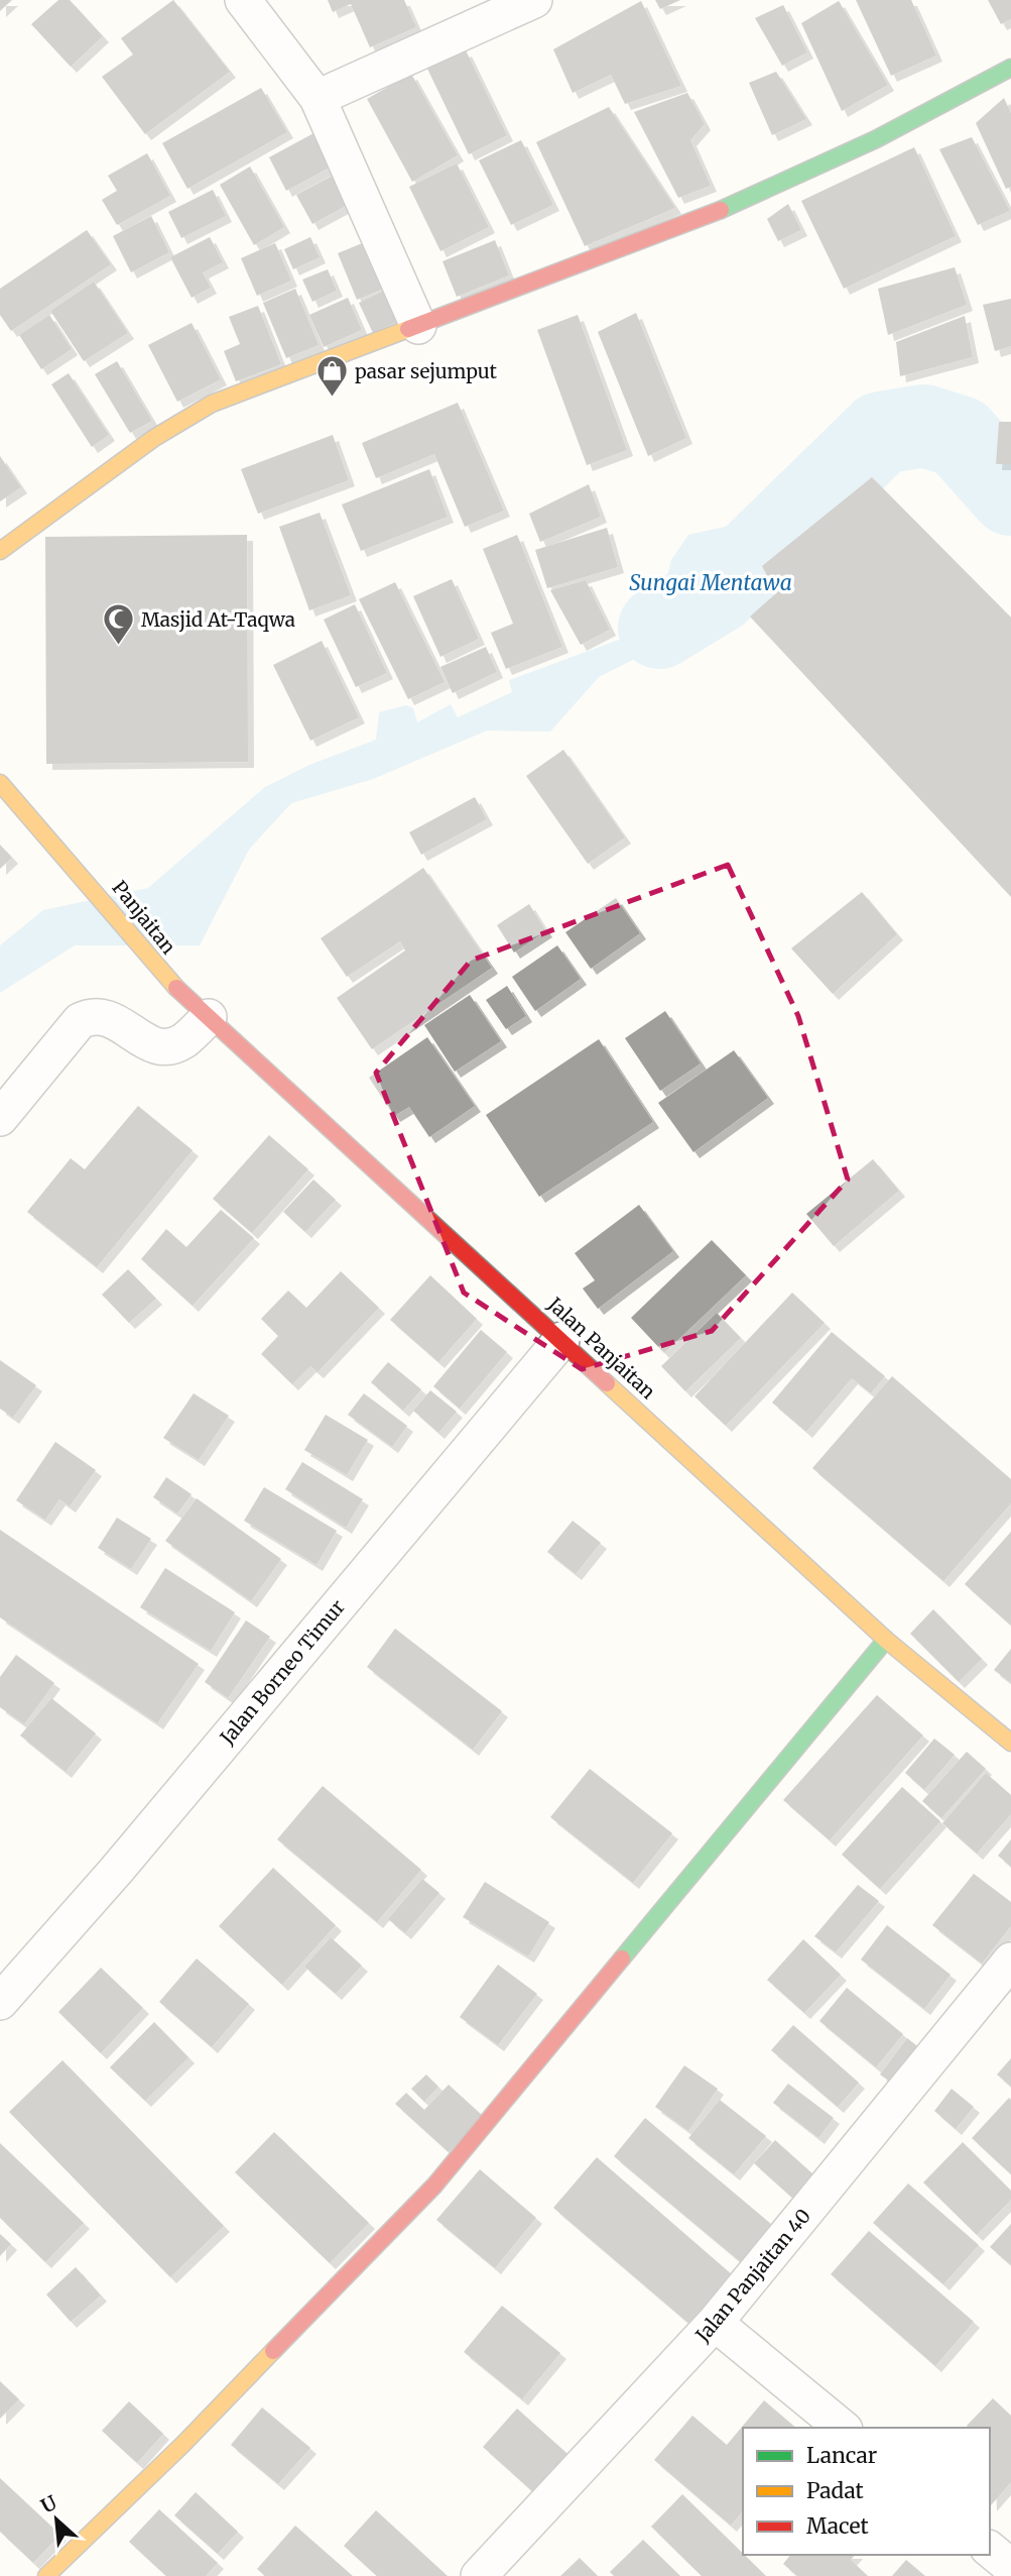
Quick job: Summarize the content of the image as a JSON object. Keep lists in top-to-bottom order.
{
  "streets": {
    "street": [
      "Panjaitan",
      "Jalan Panjaitan",
      "Jalan Borneo Timur",
      "Jalan Panjaitan 40"
    ]
  },
  "crossings": [
    ["Panjaitan", "Jalan Panjaitan"],
    ["Jalan Panjaitan", "Jalan Borneo Timur"]
  ],
  "water": ["Sungai Mentawa"],
  "places": {
    "shop": ["pasar sejumput"],
    "mosque": ["Masjid At-Taqwa"]
  },
  "legend": ["Lancar", "Padat", "Macet"],
  "north": "top left"
}
